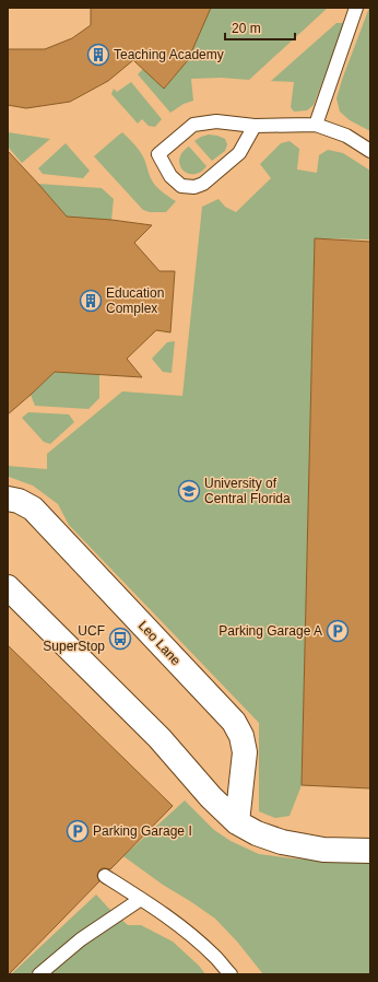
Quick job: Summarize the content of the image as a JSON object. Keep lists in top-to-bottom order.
{
  "streets": {
    "street": ["Leo Lane"]
  },
  "places": {
    "building": ["Teaching Academy", "Education Complex"],
    "school or university": ["University of Central Florida"],
    "parking": ["Parking Garage A", "Parking Garage I"],
    "bus stop": ["UCF SuperStop"]
  },
  "scale_bar": "20 m"
}
